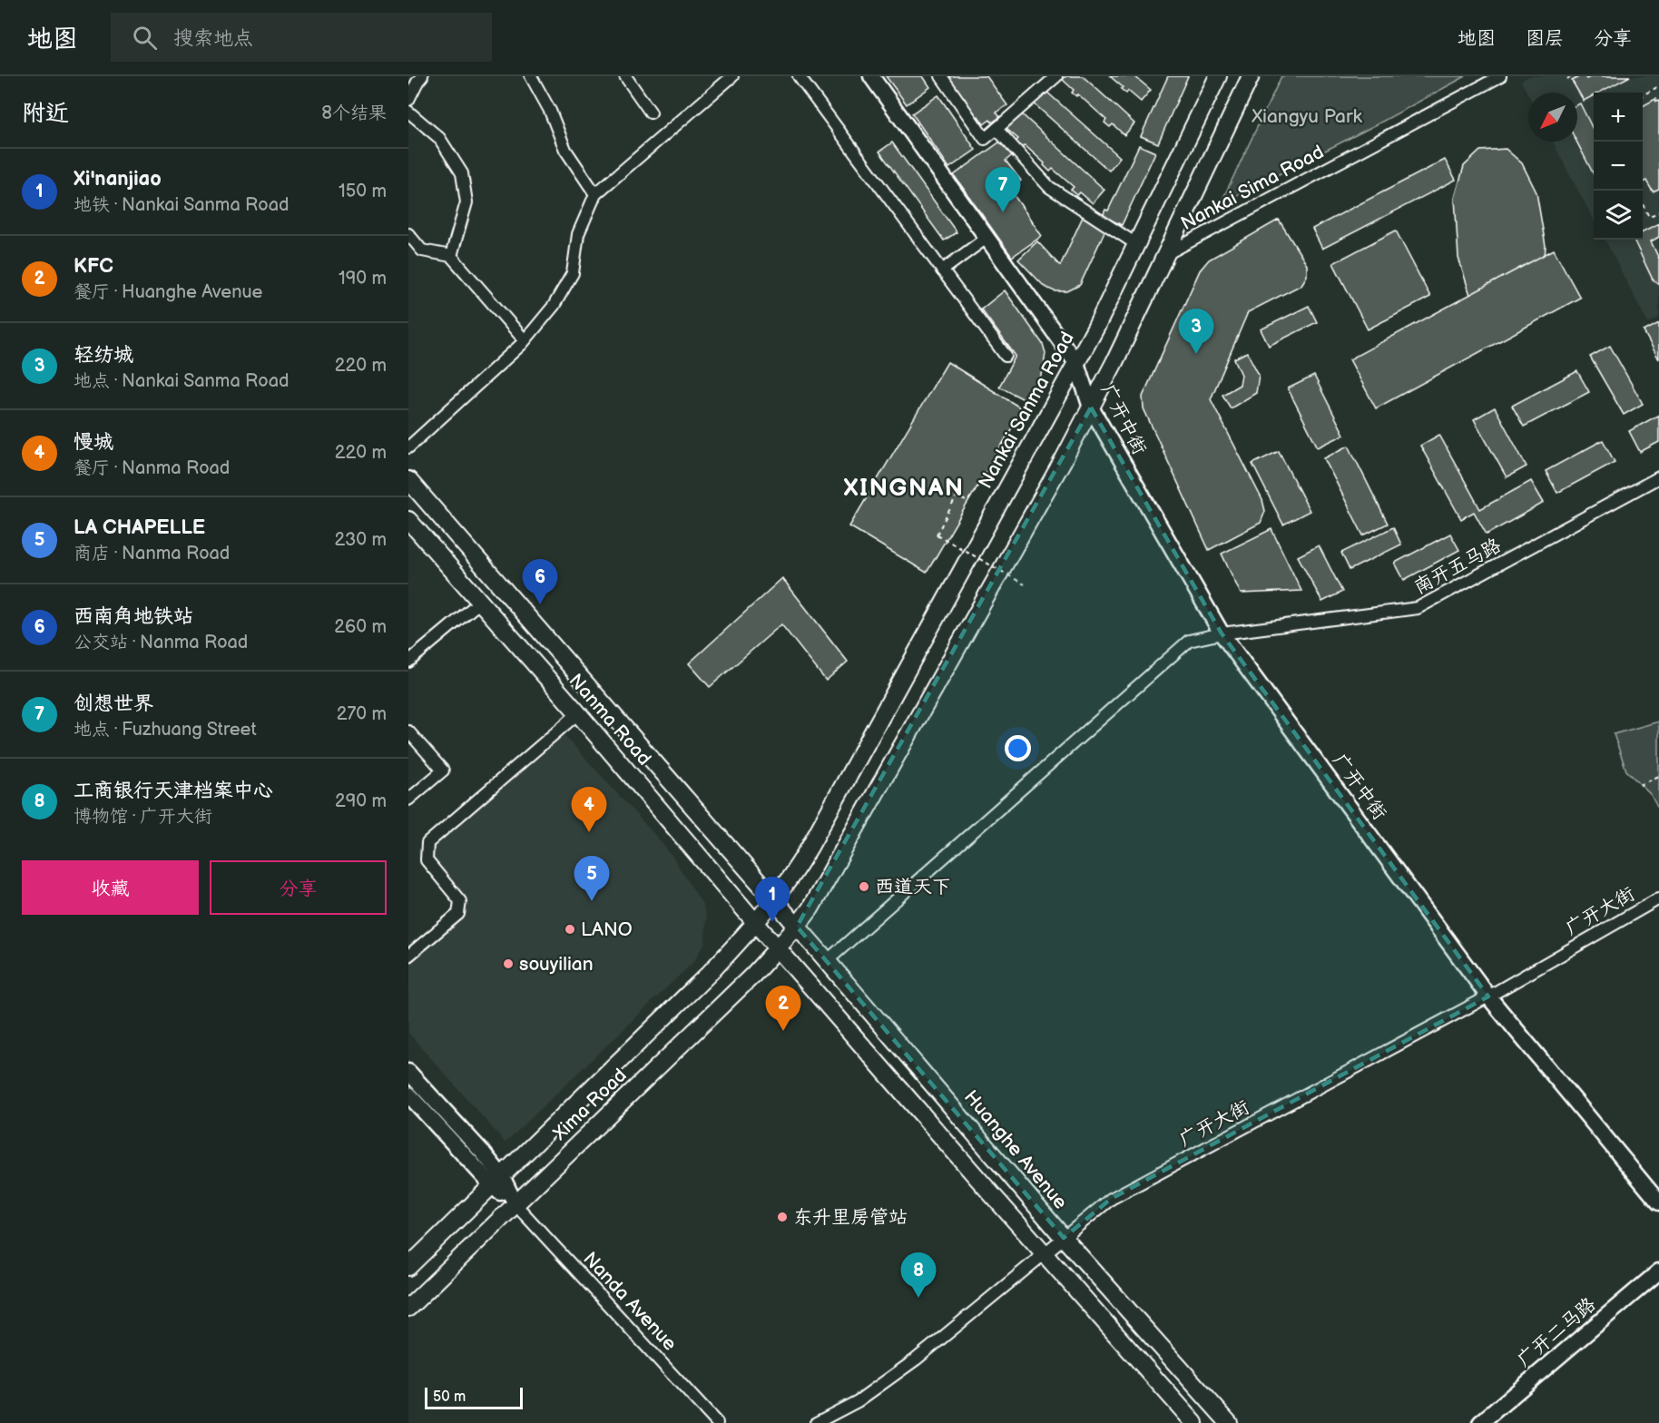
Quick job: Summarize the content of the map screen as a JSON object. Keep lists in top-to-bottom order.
{
  "streets": {
    "main road": [
      "Nankai Sanma Road",
      "Nanma Road",
      "Xima Road",
      "Huanghe Avenue"
    ],
    "street": [
      "Nankai Sima Road",
      "广开中街",
      "南开五马路",
      "广开大街",
      "Nanda Avenue",
      "广开二马路"
    ]
  },
  "crossings": [
    ["Nankai Sanma Road", "广开中街"],
    ["Nankai Sanma Road", "Nanma Road"],
    ["Nankai Sanma Road", "Xima Road"],
    ["Nankai Sanma Road", "Huanghe Avenue"],
    ["广开中街", "南开五马路"],
    ["广开中街", "广开大街"],
    ["南开五马路", "Huanghe Avenue"],
    ["Nanma Road", "Xima Road"],
    ["Nanma Road", "Huanghe Avenue"],
    ["广开大街", "Huanghe Avenue"],
    ["Xima Road", "Huanghe Avenue"],
    ["Xima Road", "Nanda Avenue"]
  ],
  "districts": ["XINGNAN"],
  "parks": ["Xiangyu Park"],
  "places": [
    "西道天下",
    "LANO",
    "souyilian",
    "东升里房管站"
  ],
  "scale_bar": "50 m",
  "north": "bottom left",
  "page": {
    "header": "地图",
    "search": "搜索地点",
    "nav": ["地图", "图层", "分享"],
    "heading": ["附近", "8个结果"],
    "map_buttons": ["+", "−"],
    "list": [
      {
        "mark": "1",
        "name": "Xi'nanjiao",
        "note": "地铁 · Nankai Sanma Road",
        "value": "150 m"
      },
      {
        "mark": "2",
        "name": "KFC",
        "note": "餐厅 · Huanghe Avenue",
        "value": "190 m"
      },
      {
        "mark": "3",
        "name": "轻纺城",
        "note": "地点 · Nankai Sanma Road",
        "value": "220 m"
      },
      {
        "mark": "4",
        "name": "慢城",
        "note": "餐厅 · Nanma Road",
        "value": "220 m"
      },
      {
        "mark": "5",
        "name": "LA CHAPELLE",
        "note": "商店 · Nanma Road",
        "value": "230 m"
      },
      {
        "mark": "6",
        "name": "西南角地铁站",
        "note": "公交站 · Nanma Road",
        "value": "260 m"
      },
      {
        "mark": "7",
        "name": "创想世界",
        "note": "地点 · Fuzhuang Street",
        "value": "270 m"
      },
      {
        "mark": "8",
        "name": "工商银行天津档案中心",
        "note": "博物馆 · 广开大街",
        "value": "290 m"
      }
    ],
    "pins": [
      "7",
      "3",
      "6",
      "4",
      "5",
      "1",
      "2",
      "8"
    ],
    "buttons": ["收藏", "分享"],
    "scale": "50 m"
  }
}
